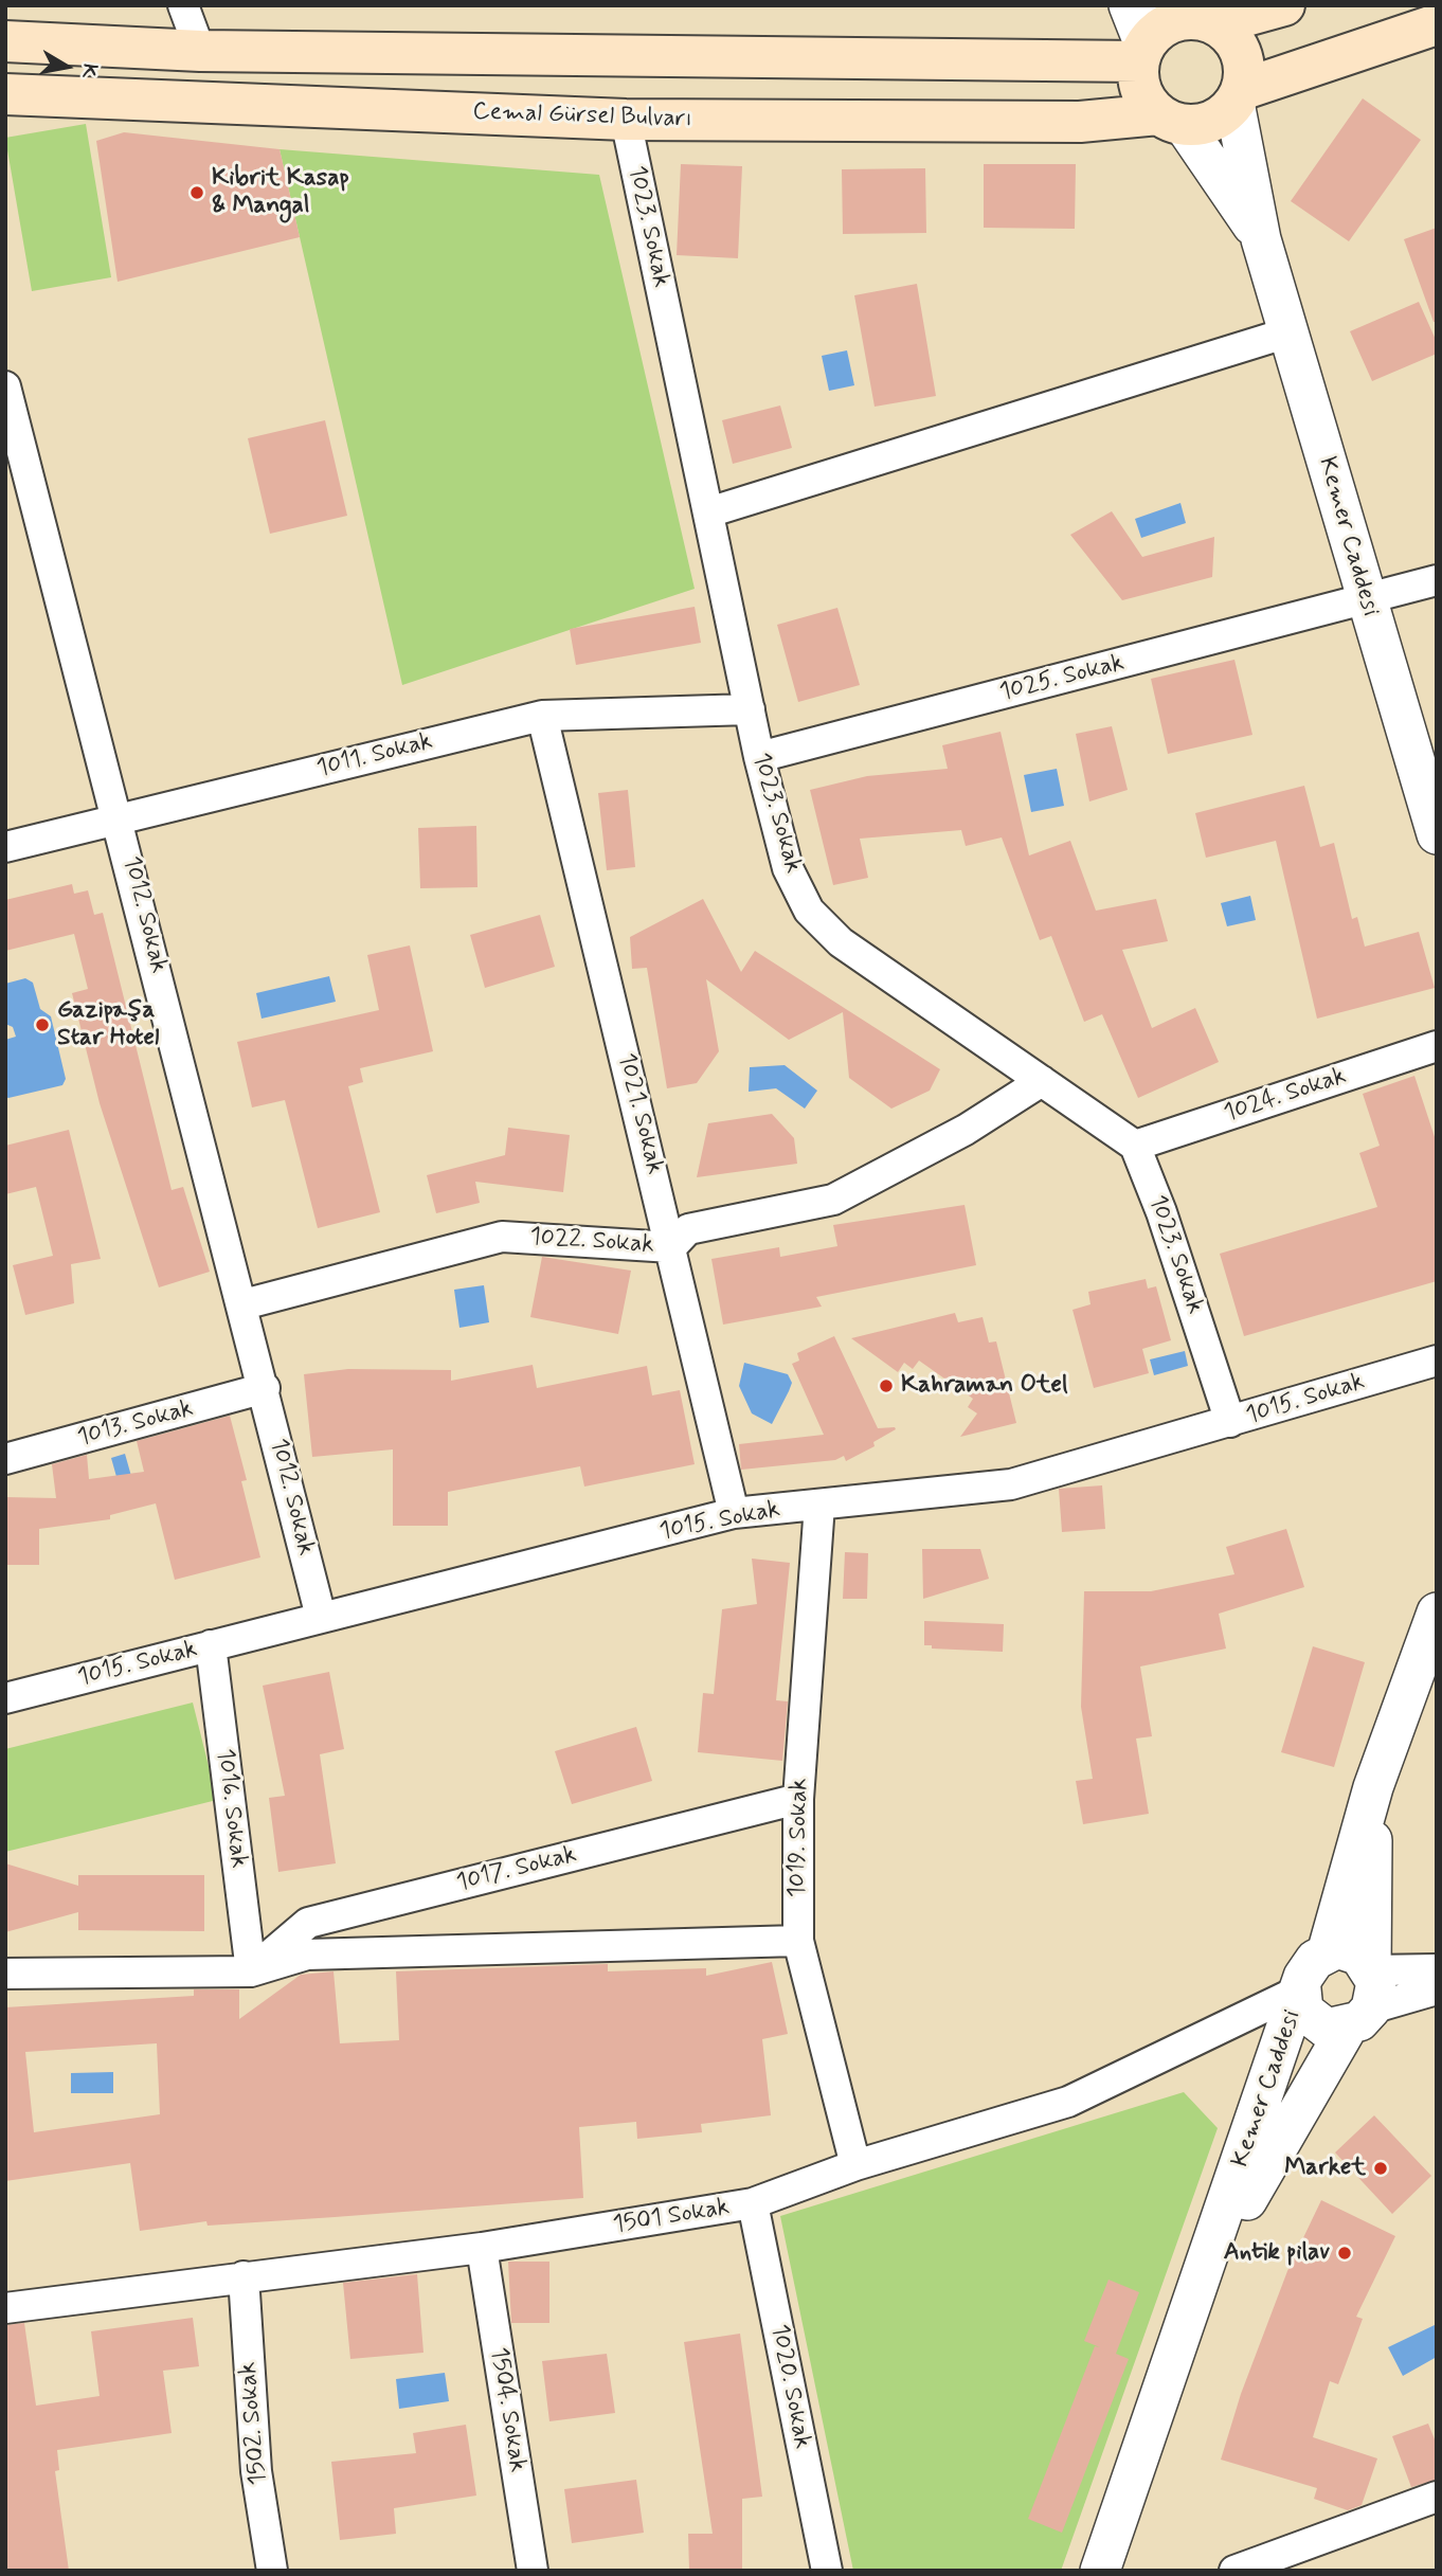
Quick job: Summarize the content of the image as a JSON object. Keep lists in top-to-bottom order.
{
  "streets": {
    "main road": ["Cemal Gürsel Bulvarı"],
    "street": [
      "1023. Sokak",
      "Kemer Caddesi",
      "1025. Sokak",
      "1011. Sokak",
      "1012. Sokak",
      "1024. Sokak",
      "1021. Sokak",
      "1022. Sokak",
      "1015. Sokak",
      "1013. Sokak",
      "1016. Sokak",
      "1019. Sokak",
      "1017. Sokak",
      "1501 Sokak",
      "1020. Sokak",
      "1504. Sokak",
      "1502. Sokak"
    ]
  },
  "crossings": [
    ["Cemal Gürsel Bulvarı", "1023. Sokak"],
    ["1023. Sokak", "1025. Sokak"],
    ["1023. Sokak", "1011. Sokak"],
    ["1023. Sokak", "1024. Sokak"],
    ["1023. Sokak", "1022. Sokak"],
    ["1023. Sokak", "1015. Sokak"],
    ["Kemer Caddesi", "1025. Sokak"],
    ["Kemer Caddesi", "1501 Sokak"],
    ["1011. Sokak", "1012. Sokak"],
    ["1011. Sokak", "1021. Sokak"],
    ["1012. Sokak", "1022. Sokak"],
    ["1012. Sokak", "1015. Sokak"],
    ["1012. Sokak", "1013. Sokak"],
    ["1021. Sokak", "1022. Sokak"],
    ["1021. Sokak", "1015. Sokak"],
    ["1015. Sokak", "1016. Sokak"],
    ["1015. Sokak", "1019. Sokak"],
    ["1016. Sokak", "1017. Sokak"],
    ["1019. Sokak", "1017. Sokak"],
    ["1019. Sokak", "1501 Sokak"],
    ["1501 Sokak", "1020. Sokak"],
    ["1501 Sokak", "1504. Sokak"],
    ["1501 Sokak", "1502. Sokak"]
  ],
  "places": [
    "Kibrit Kasap & Mangal",
    "Gazipaşa Star Hotel",
    "Kahraman Otel",
    "Market",
    "Antik pilav"
  ],
  "north": "right"
}
